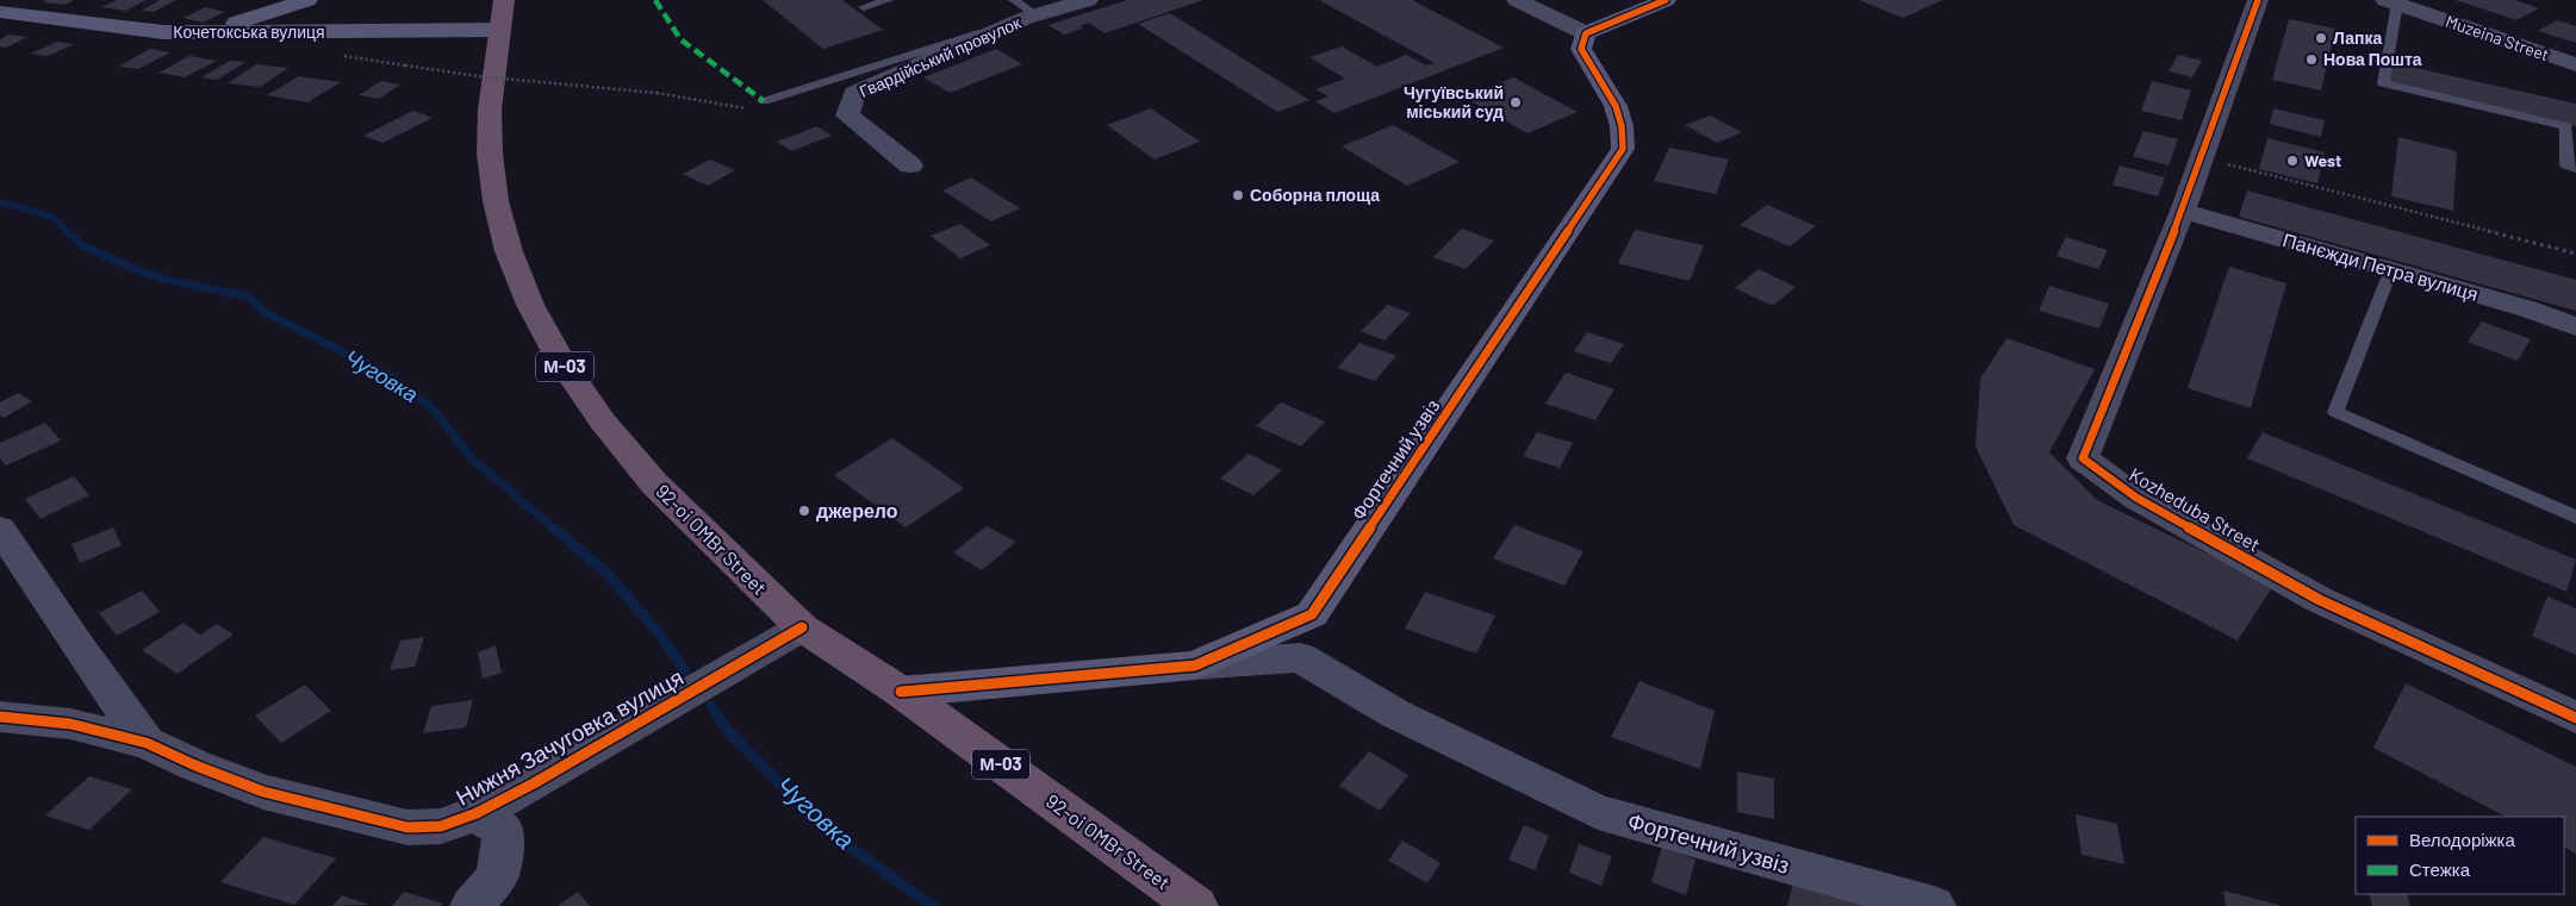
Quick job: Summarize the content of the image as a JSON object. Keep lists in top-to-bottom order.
{
  "streets": {
    "highway": ["М-03", "92-oi OMBr Street"],
    "street": [
      "Кочетокська вулиця",
      "Muzeina Street",
      "Гвардійський провулок",
      "Панєжди Петра вулиця",
      "Фортечний узвіз",
      "Kozheduba Street",
      "Нижня Зачуговка вулиця"
    ]
  },
  "crossings": [
    ["Кочетокська вулиця", "92-oi OMBr Street"],
    ["Панєжди Петра вулиця", "Kozheduba Street"],
    ["Фортечний узвіз", "92-oi OMBr Street"],
    ["92-oi OMBr Street", "Нижня Зачуговка вулиця"]
  ],
  "water": ["Чуговка"],
  "places": [
    "Лапка",
    "Нова Пошта",
    "Чугуївський міський суд",
    "West",
    "Соборна площа",
    "джерело"
  ],
  "legend": ["Велодоріжка", "Стежка"]
}
